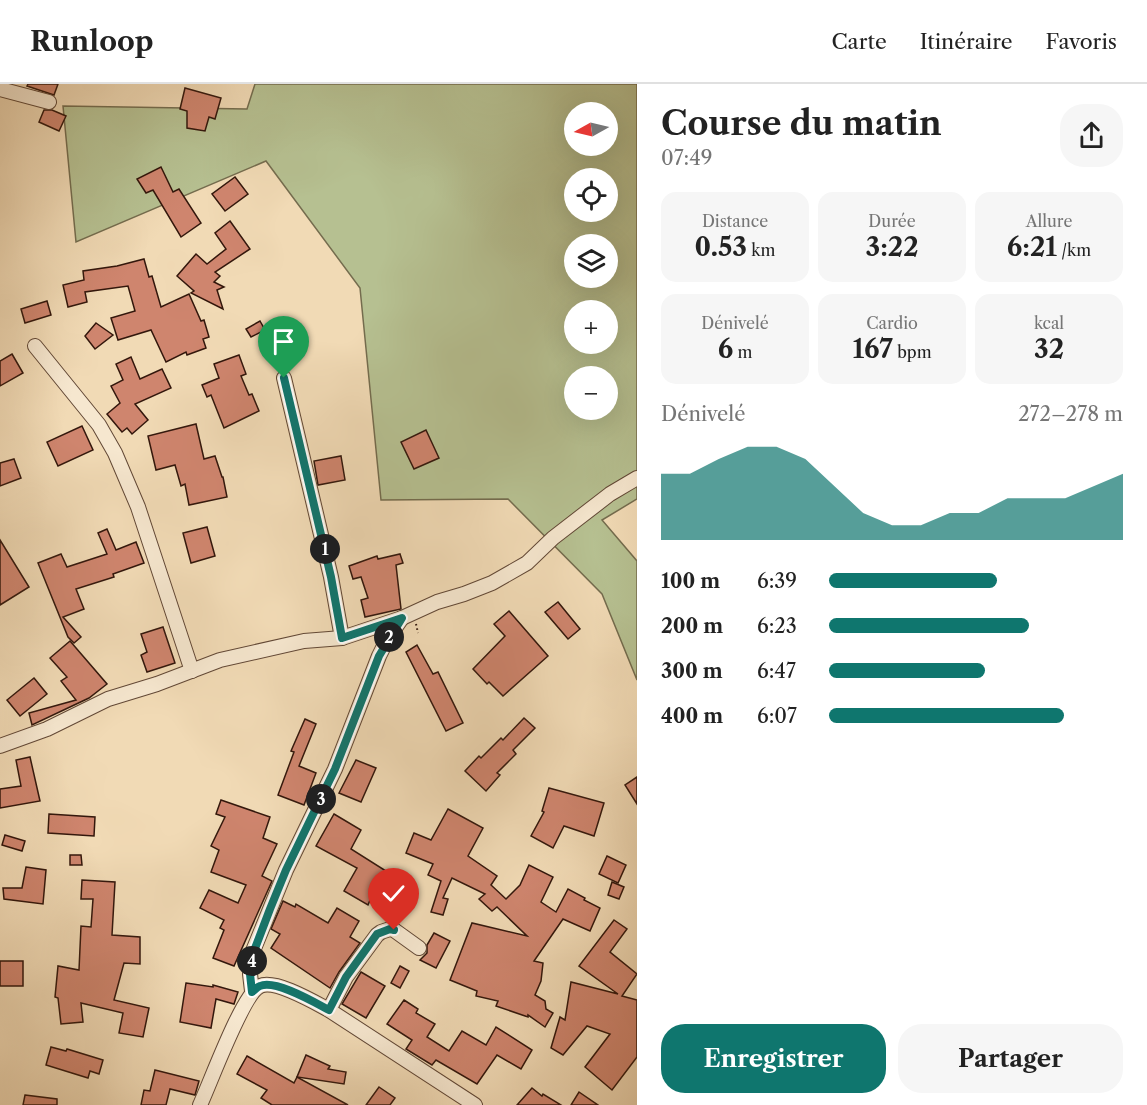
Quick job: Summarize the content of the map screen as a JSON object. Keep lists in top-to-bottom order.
{
  "north": "left",
  "page": {
    "header": "Runloop",
    "nav": ["Carte", "Itinéraire", "Favoris"],
    "heading": ["Course du matin", "07:49"],
    "map_buttons": ["+", "−"],
    "stats": [
      ["Distance", "0.53 km"],
      ["Durée", "3:22"],
      ["Allure", "6:21 /km"],
      ["Dénivelé", "6 m"],
      ["Cardio", "167 bpm"],
      ["kcal", "32"]
    ],
    "chart": ["Dénivelé", "272–278 m"],
    "pins": [
      "1",
      "2",
      "3",
      "4"
    ],
    "list": [
      {
        "name": "100 m",
        "note": "6:39"
      },
      {
        "name": "200 m",
        "note": "6:23"
      },
      {
        "name": "300 m",
        "note": "6:47"
      },
      {
        "name": "400 m",
        "note": "6:07"
      }
    ],
    "buttons": ["Enregistrer", "Partager"]
  }
}
